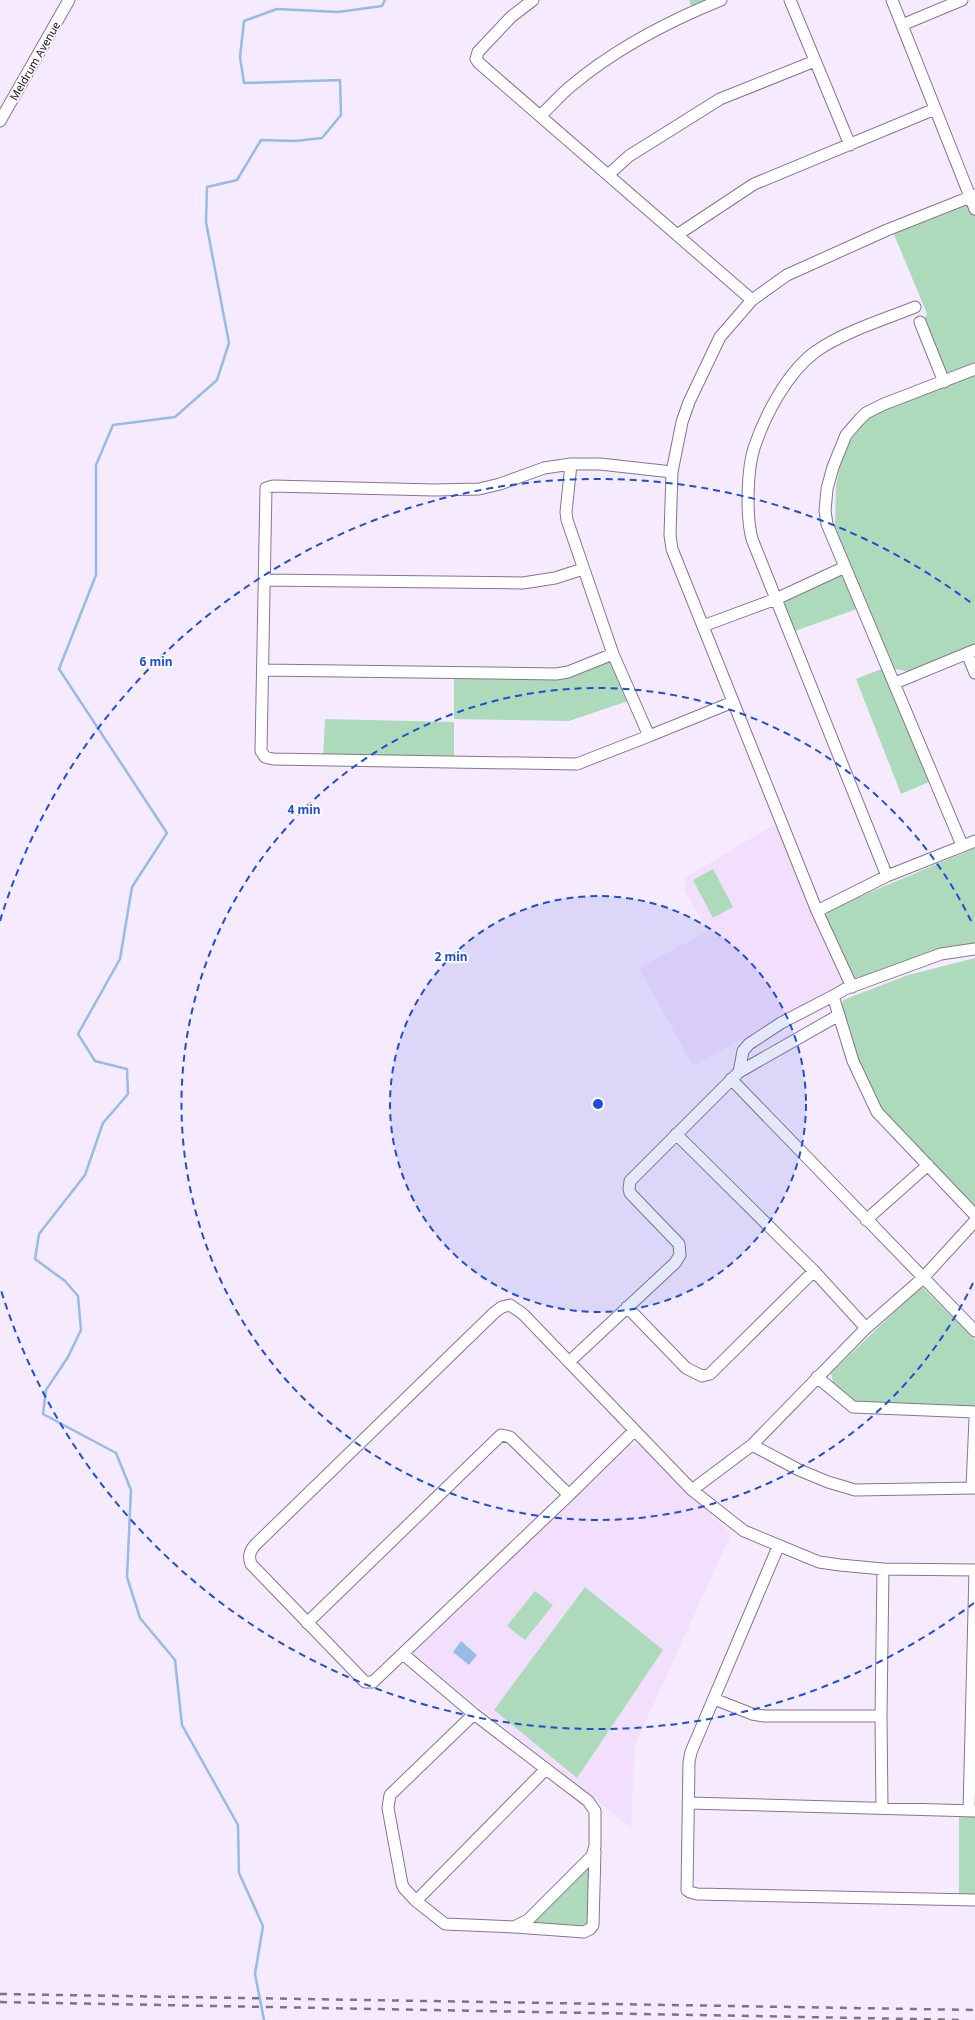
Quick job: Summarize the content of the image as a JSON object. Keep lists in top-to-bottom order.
{
  "streets": {
    "street": ["Meldrum Avenue"]
  },
  "rings": ["6 min", "4 min", "2 min"]
}
